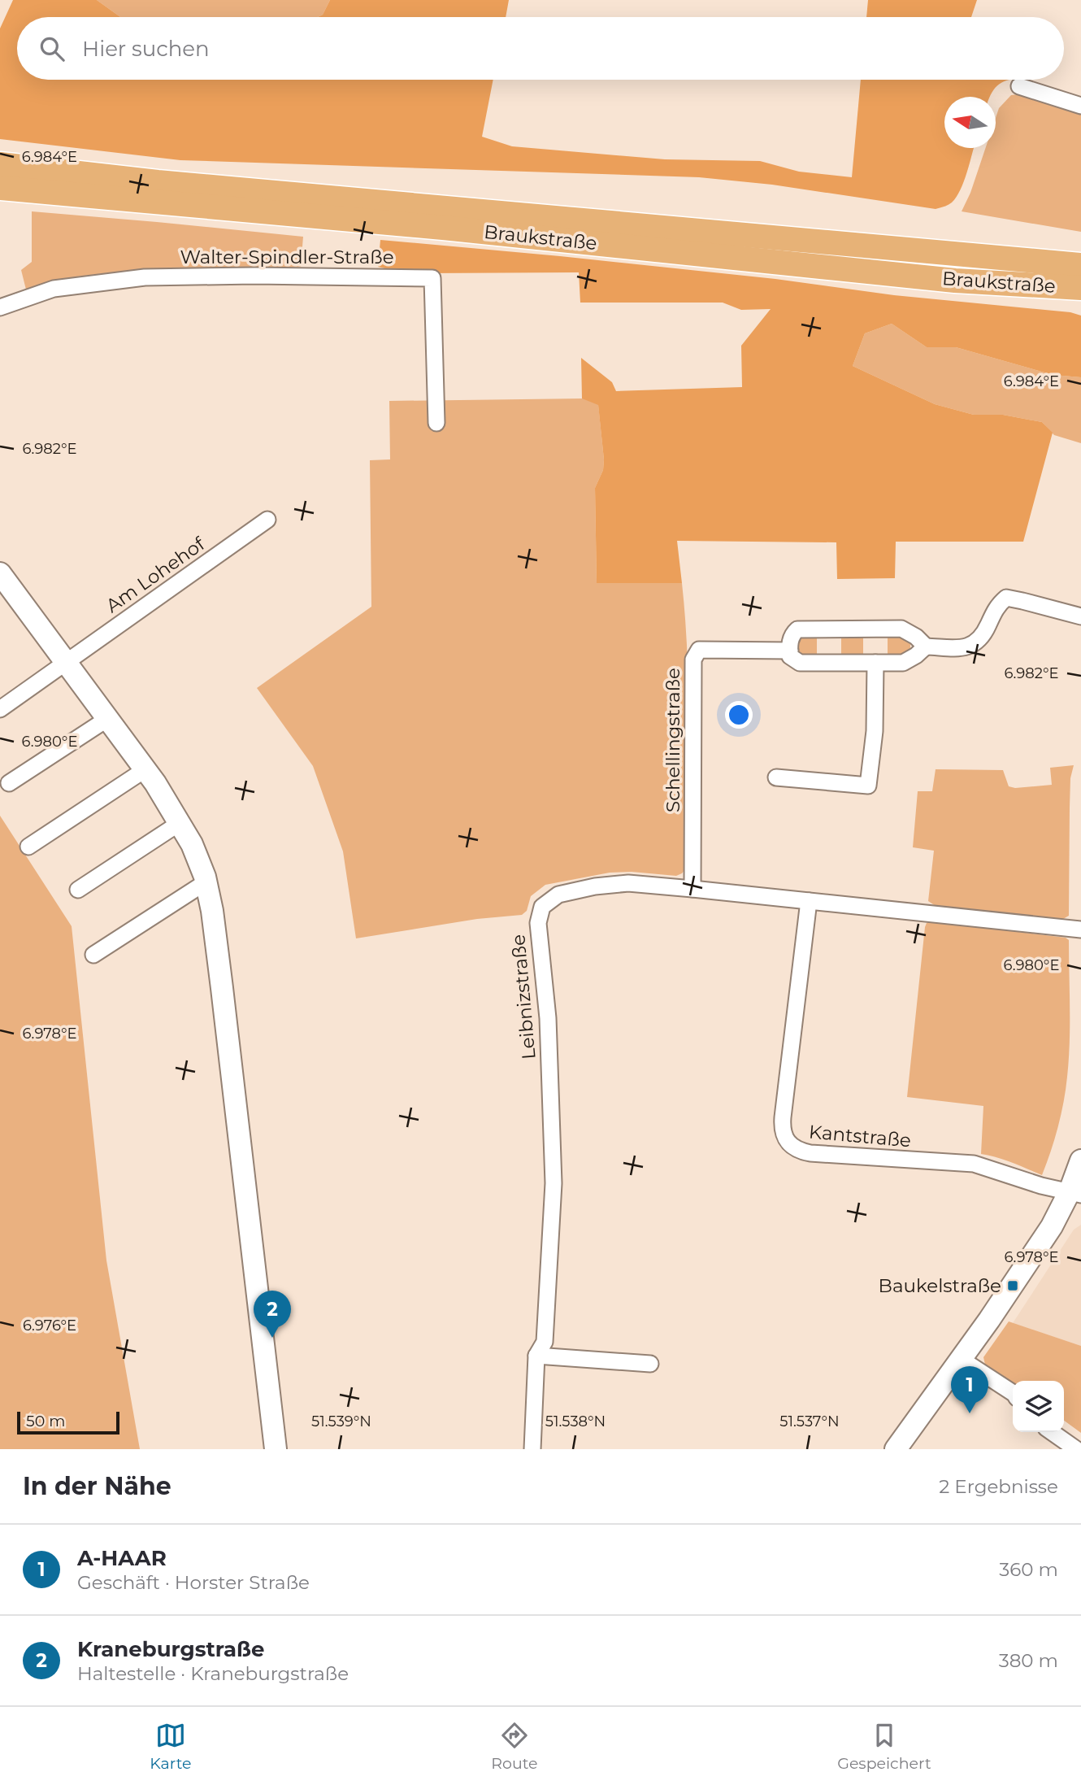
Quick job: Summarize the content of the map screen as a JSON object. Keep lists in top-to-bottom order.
{
  "streets": {
    "main road": ["Braukstraße"],
    "street": [
      "Walter-Spindler-Straße",
      "Am Lohehof",
      "Schellingstraße",
      "Leibnizstraße",
      "Kantstraße"
    ]
  },
  "crossings": [
    ["Schellingstraße", "Leibnizstraße"],
    ["Leibnizstraße", "Kantstraße"]
  ],
  "places": {
    "transit": ["Baukelstraße"]
  },
  "scale_bar": "50 m",
  "north": "left",
  "page": {
    "search": "Hier suchen",
    "pins": ["2", "1"],
    "scale": "50 m",
    "heading": ["In der Nähe", "2 Ergebnisse"],
    "list": [
      {
        "mark": "1",
        "name": "A-HAAR",
        "note": "Geschäft · Horster Straße",
        "value": "360 m"
      },
      {
        "mark": "2",
        "name": "Kraneburgstraße",
        "note": "Haltestelle · Kraneburgstraße",
        "value": "380 m"
      }
    ],
    "nav": ["Karte", "Route", "Gespeichert"]
  },
  "coordinates": [
    "6.984°E",
    "6.982°E",
    "6.980°E",
    "6.978°E",
    "6.976°E",
    "51.539°N",
    "51.538°N",
    "51.537°N"
  ]
}
